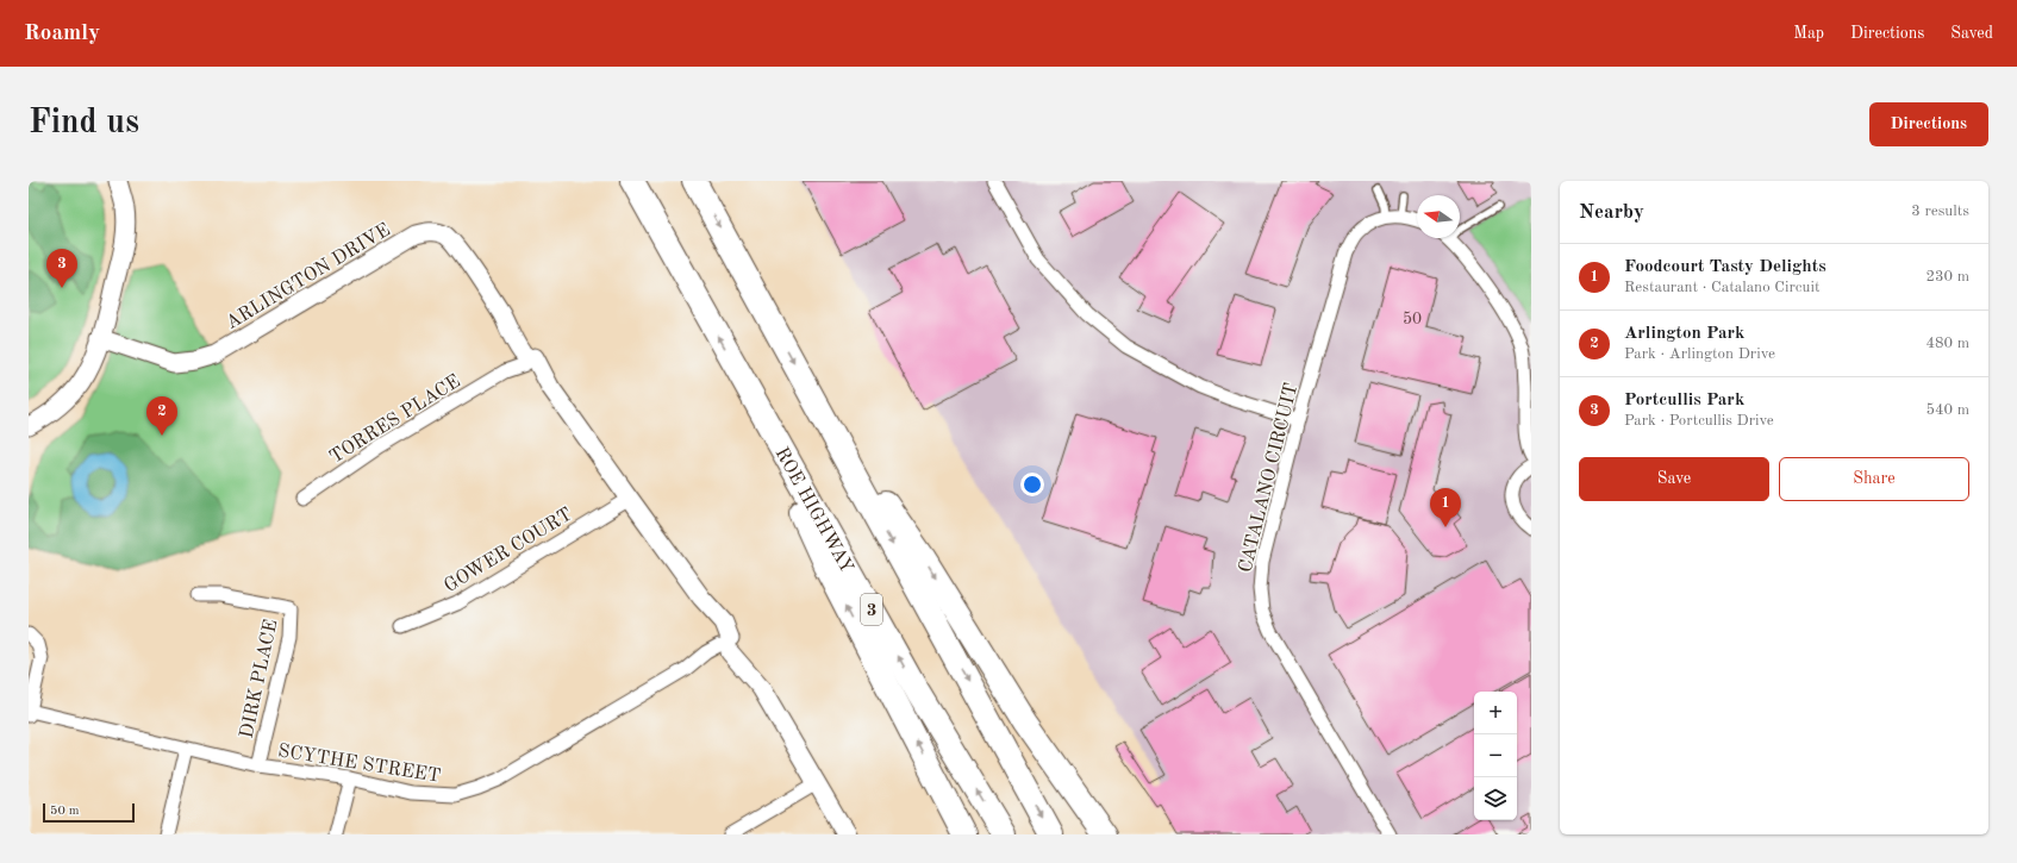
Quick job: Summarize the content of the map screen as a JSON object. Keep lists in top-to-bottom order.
{
  "streets": {
    "highway": ["ROE HIGHWAY", "3"],
    "street": [
      "ARLINGTON DRIVE",
      "TORRES PLACE",
      "CATALANO CIRCUIT",
      "GOWER COURT",
      "DIRK PLACE",
      "SCYTHE STREET"
    ]
  },
  "crossings": [
    ["ARLINGTON DRIVE", "TORRES PLACE"],
    ["ARLINGTON DRIVE", "GOWER COURT"],
    ["ARLINGTON DRIVE", "SCYTHE STREET"],
    ["DIRK PLACE", "SCYTHE STREET"]
  ],
  "house_numbers": ["50"],
  "scale_bar": "50 m",
  "north": "left",
  "page": {
    "header": "Roamly",
    "nav": ["Map", "Directions", "Saved"],
    "buttons": [
      "Directions",
      ["Save", "Share"]
    ],
    "title": "Find us",
    "heading": ["Nearby", "3 results"],
    "list": [
      {
        "mark": "1",
        "name": "Foodcourt Tasty Delights",
        "note": "Restaurant · Catalano Circuit",
        "value": "230 m"
      },
      {
        "mark": "2",
        "name": "Arlington Park",
        "note": "Park · Arlington Drive",
        "value": "480 m"
      },
      {
        "mark": "3",
        "name": "Portcullis Park",
        "note": "Park · Portcullis Drive",
        "value": "540 m"
      }
    ],
    "pins": ["3", "2", "1"],
    "map_buttons": ["+", "−"],
    "scale": "50 m"
  }
}
